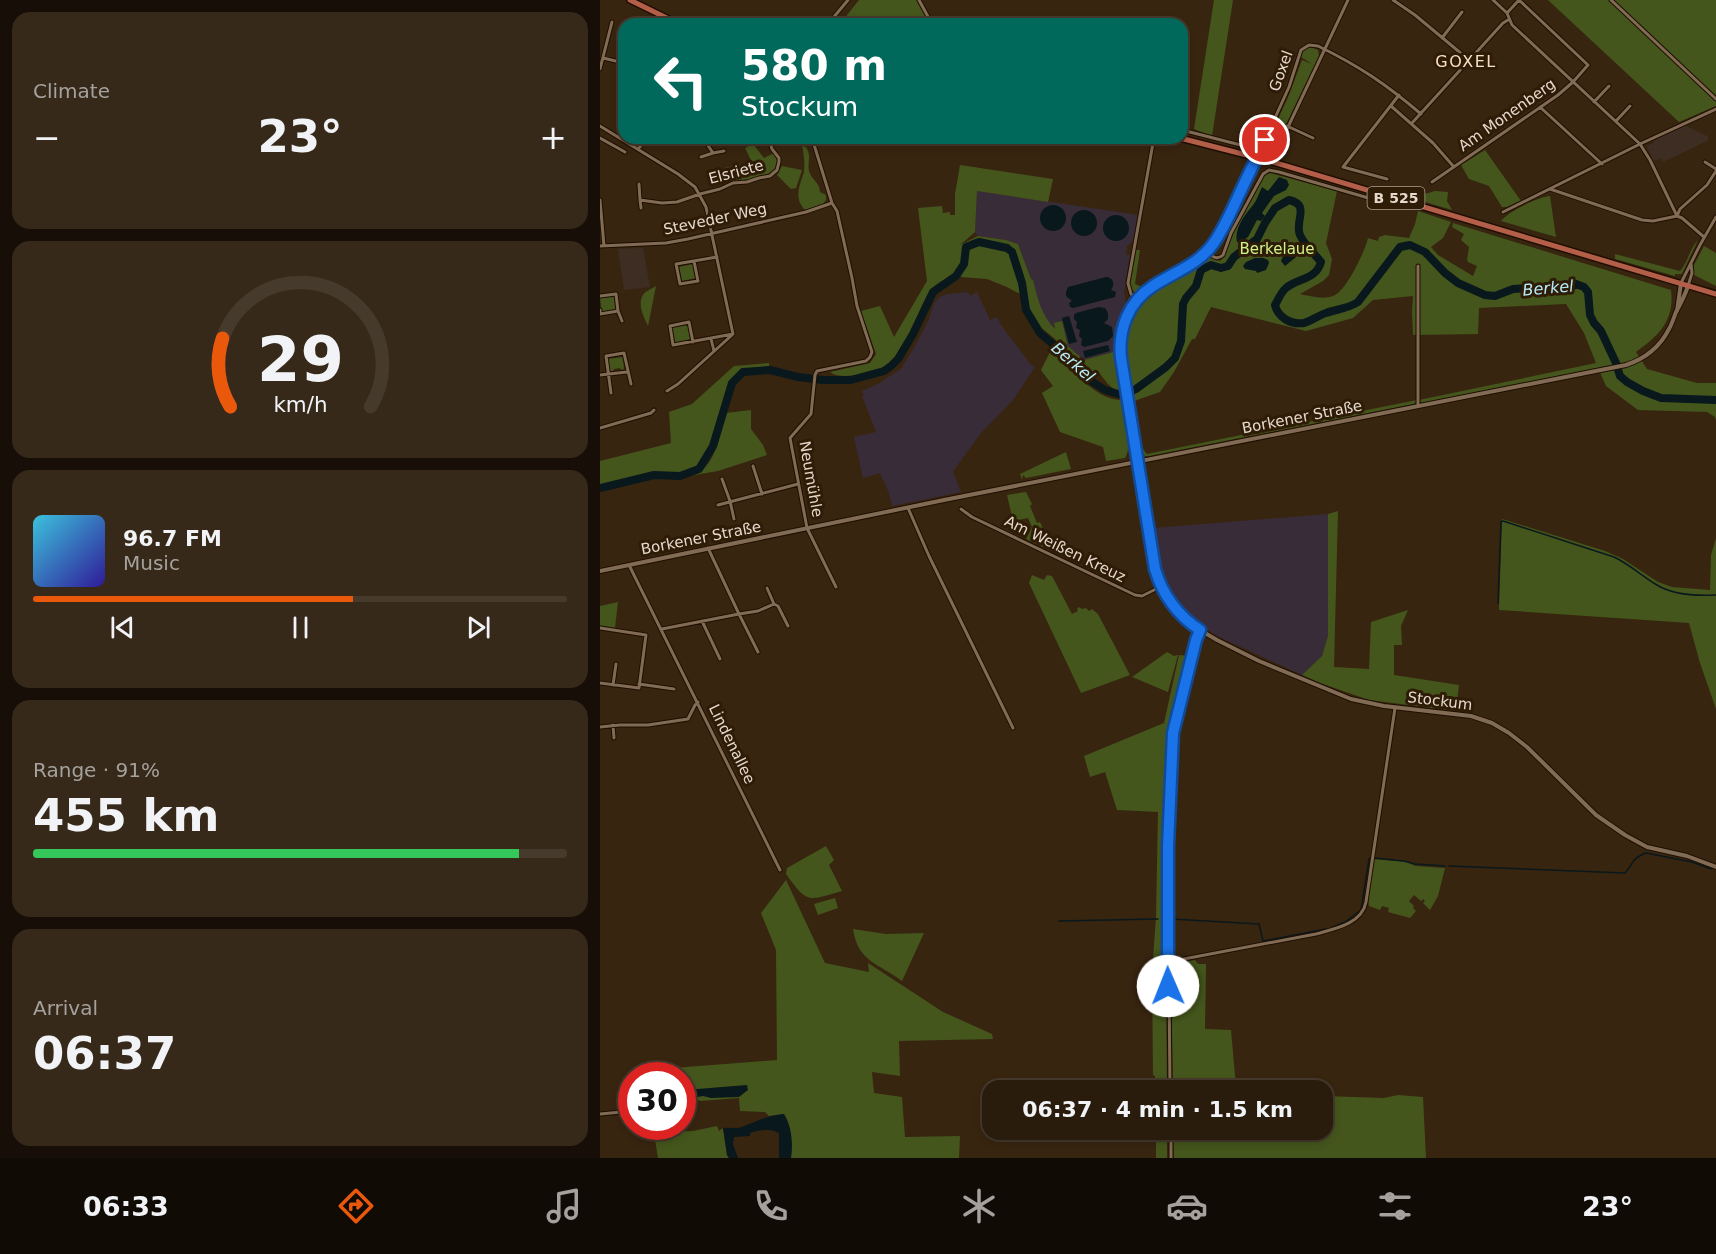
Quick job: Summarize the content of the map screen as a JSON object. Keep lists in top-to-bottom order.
{
  "streets": {
    "main road": ["B 525"],
    "street": [
      "Goxel",
      "Am Monenberg",
      "Elsriete",
      "Steveder Weg",
      "Borkener Straße",
      "Neumühle",
      "Am Weißen Kreuz",
      "Stockum",
      "Lindenallee"
    ]
  },
  "crossings": [
    ["Goxel", "Borkener Straße"],
    ["Goxel", "Stockum"],
    ["B 525", "Borkener Straße"],
    ["Steveder Weg", "Neumühle"],
    ["Borkener Straße", "Neumühle"],
    ["Borkener Straße", "Stockum"],
    ["Borkener Straße", "Lindenallee"],
    ["Am Weißen Kreuz", "Stockum"]
  ],
  "districts": ["GOXEL"],
  "water": ["Berkel"],
  "parks": ["Berkelaue"],
  "page": {
    "tile": [
      "Climate",
      ["Range · 91%", "455 km"],
      ["Arrival", "06:37"]
    ],
    "turn": ["580 m", "Stockum"],
    "heat": ["−", "23°", "+"],
    "song": ["96.7 FM", "Music"],
    "limit": "30",
    "trip": "06:37 · 4 min · 1.5 km",
    "tabs": ["06:33", "23°"],
    "gauge": ["29", "km/h"]
  }
}
